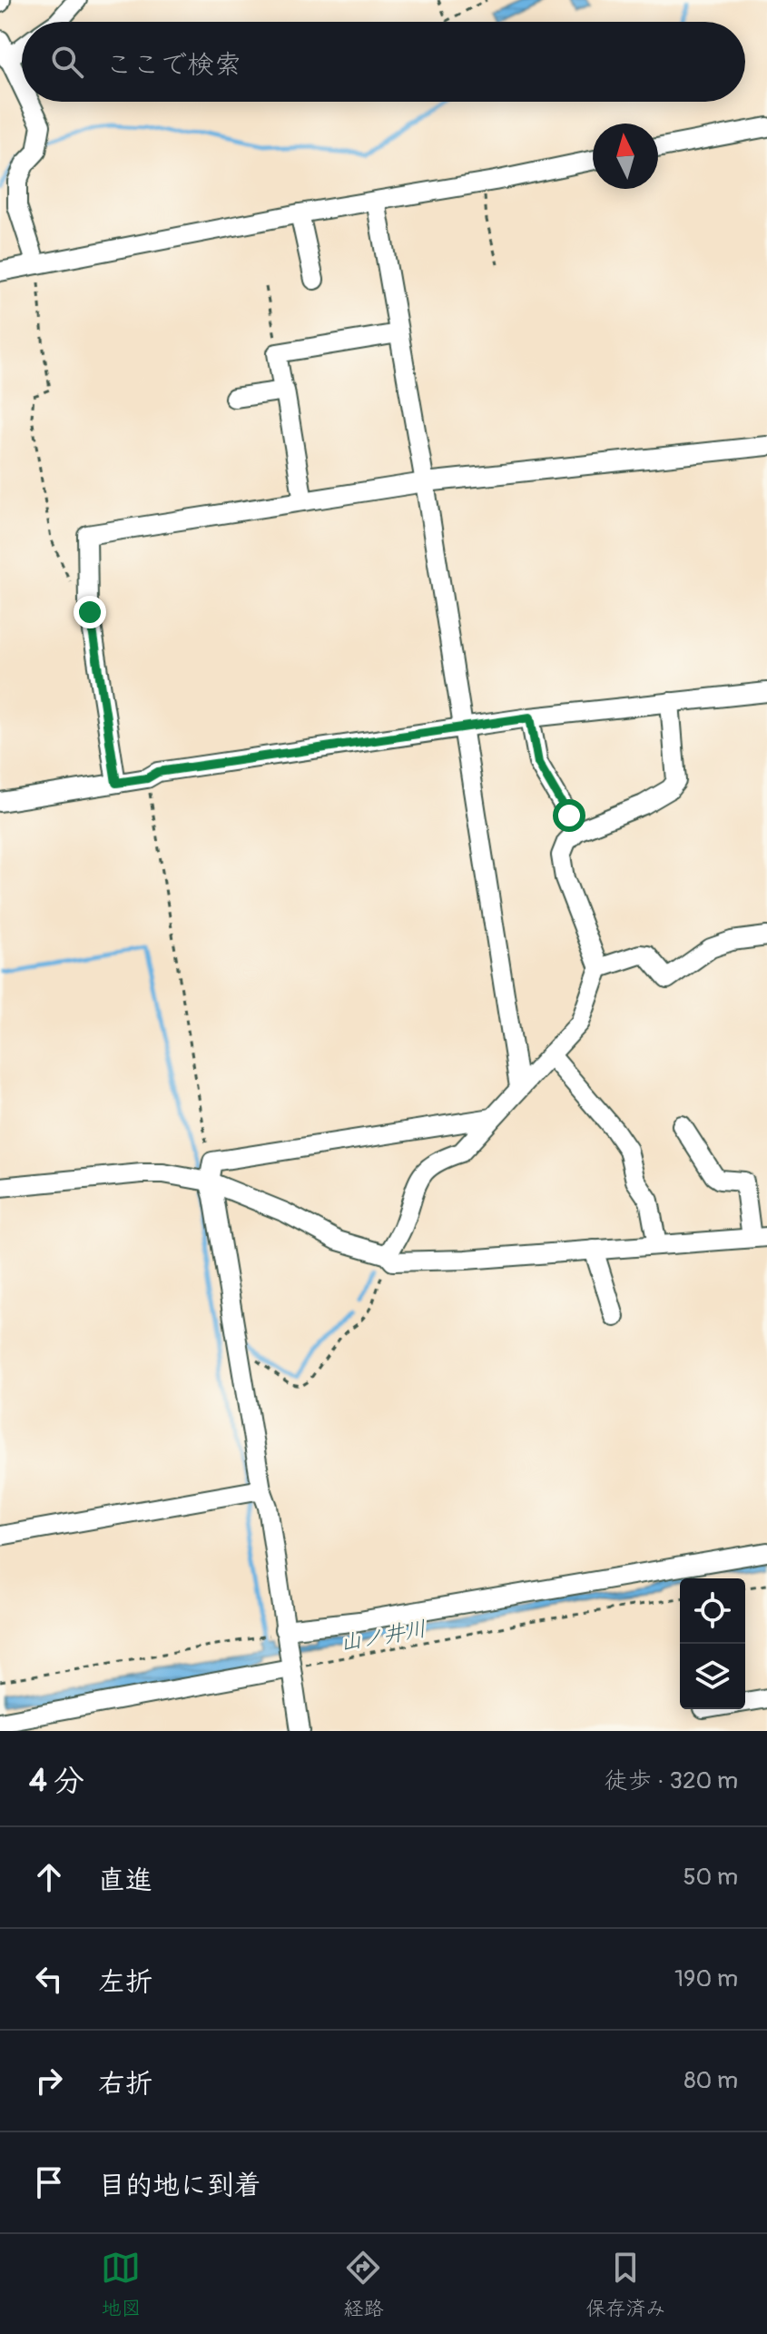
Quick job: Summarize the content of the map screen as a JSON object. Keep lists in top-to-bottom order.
{
  "water": ["山ノ井川"],
  "north": "top",
  "page": {
    "search": "ここで検索",
    "heading": ["4 分", "徒歩 · 320 m"],
    "list": [
      ["直進", "50 m"],
      ["左折", "190 m"],
      ["右折", "80 m"],
      "目的地に到着"
    ],
    "nav": ["地図", "経路", "保存済み"]
  }
}
